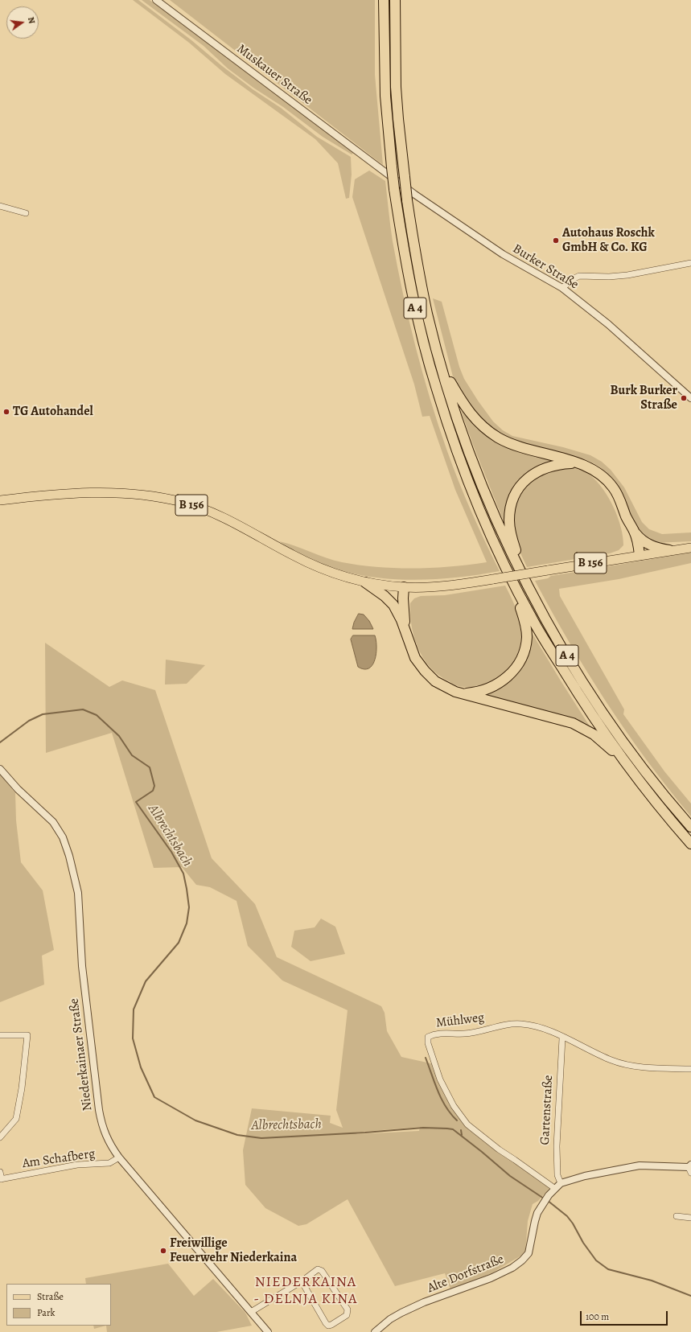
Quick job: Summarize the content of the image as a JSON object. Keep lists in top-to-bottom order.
{
  "streets": {
    "highway": ["A 4"],
    "main road": ["B 156"],
    "street": [
      "Muskauer Straße",
      "Burker Straße",
      "Mühlweg",
      "Niederkainaer Straße",
      "Gartenstraße",
      "Am Schafberg",
      "Alte Dorfstraße"
    ]
  },
  "crossings": [
    ["Muskauer Straße", "Burker Straße"],
    ["Mühlweg", "Alte Dorfstraße"],
    ["Niederkainaer Straße", "Am Schafberg"],
    ["Gartenstraße", "Alte Dorfstraße"]
  ],
  "districts": ["NIEDERKAINA - DELNJA KINA"],
  "water": ["Albrechtsbach"],
  "places": [
    "Autohaus Roschk GmbH & Co. KG",
    "Burk Burker Straße",
    "TG Autohandel",
    "Freiwillige Feuerwehr Niederkaina"
  ],
  "legend": ["Straße", "Park"],
  "scale_bar": "100 m",
  "north": "right"
}
